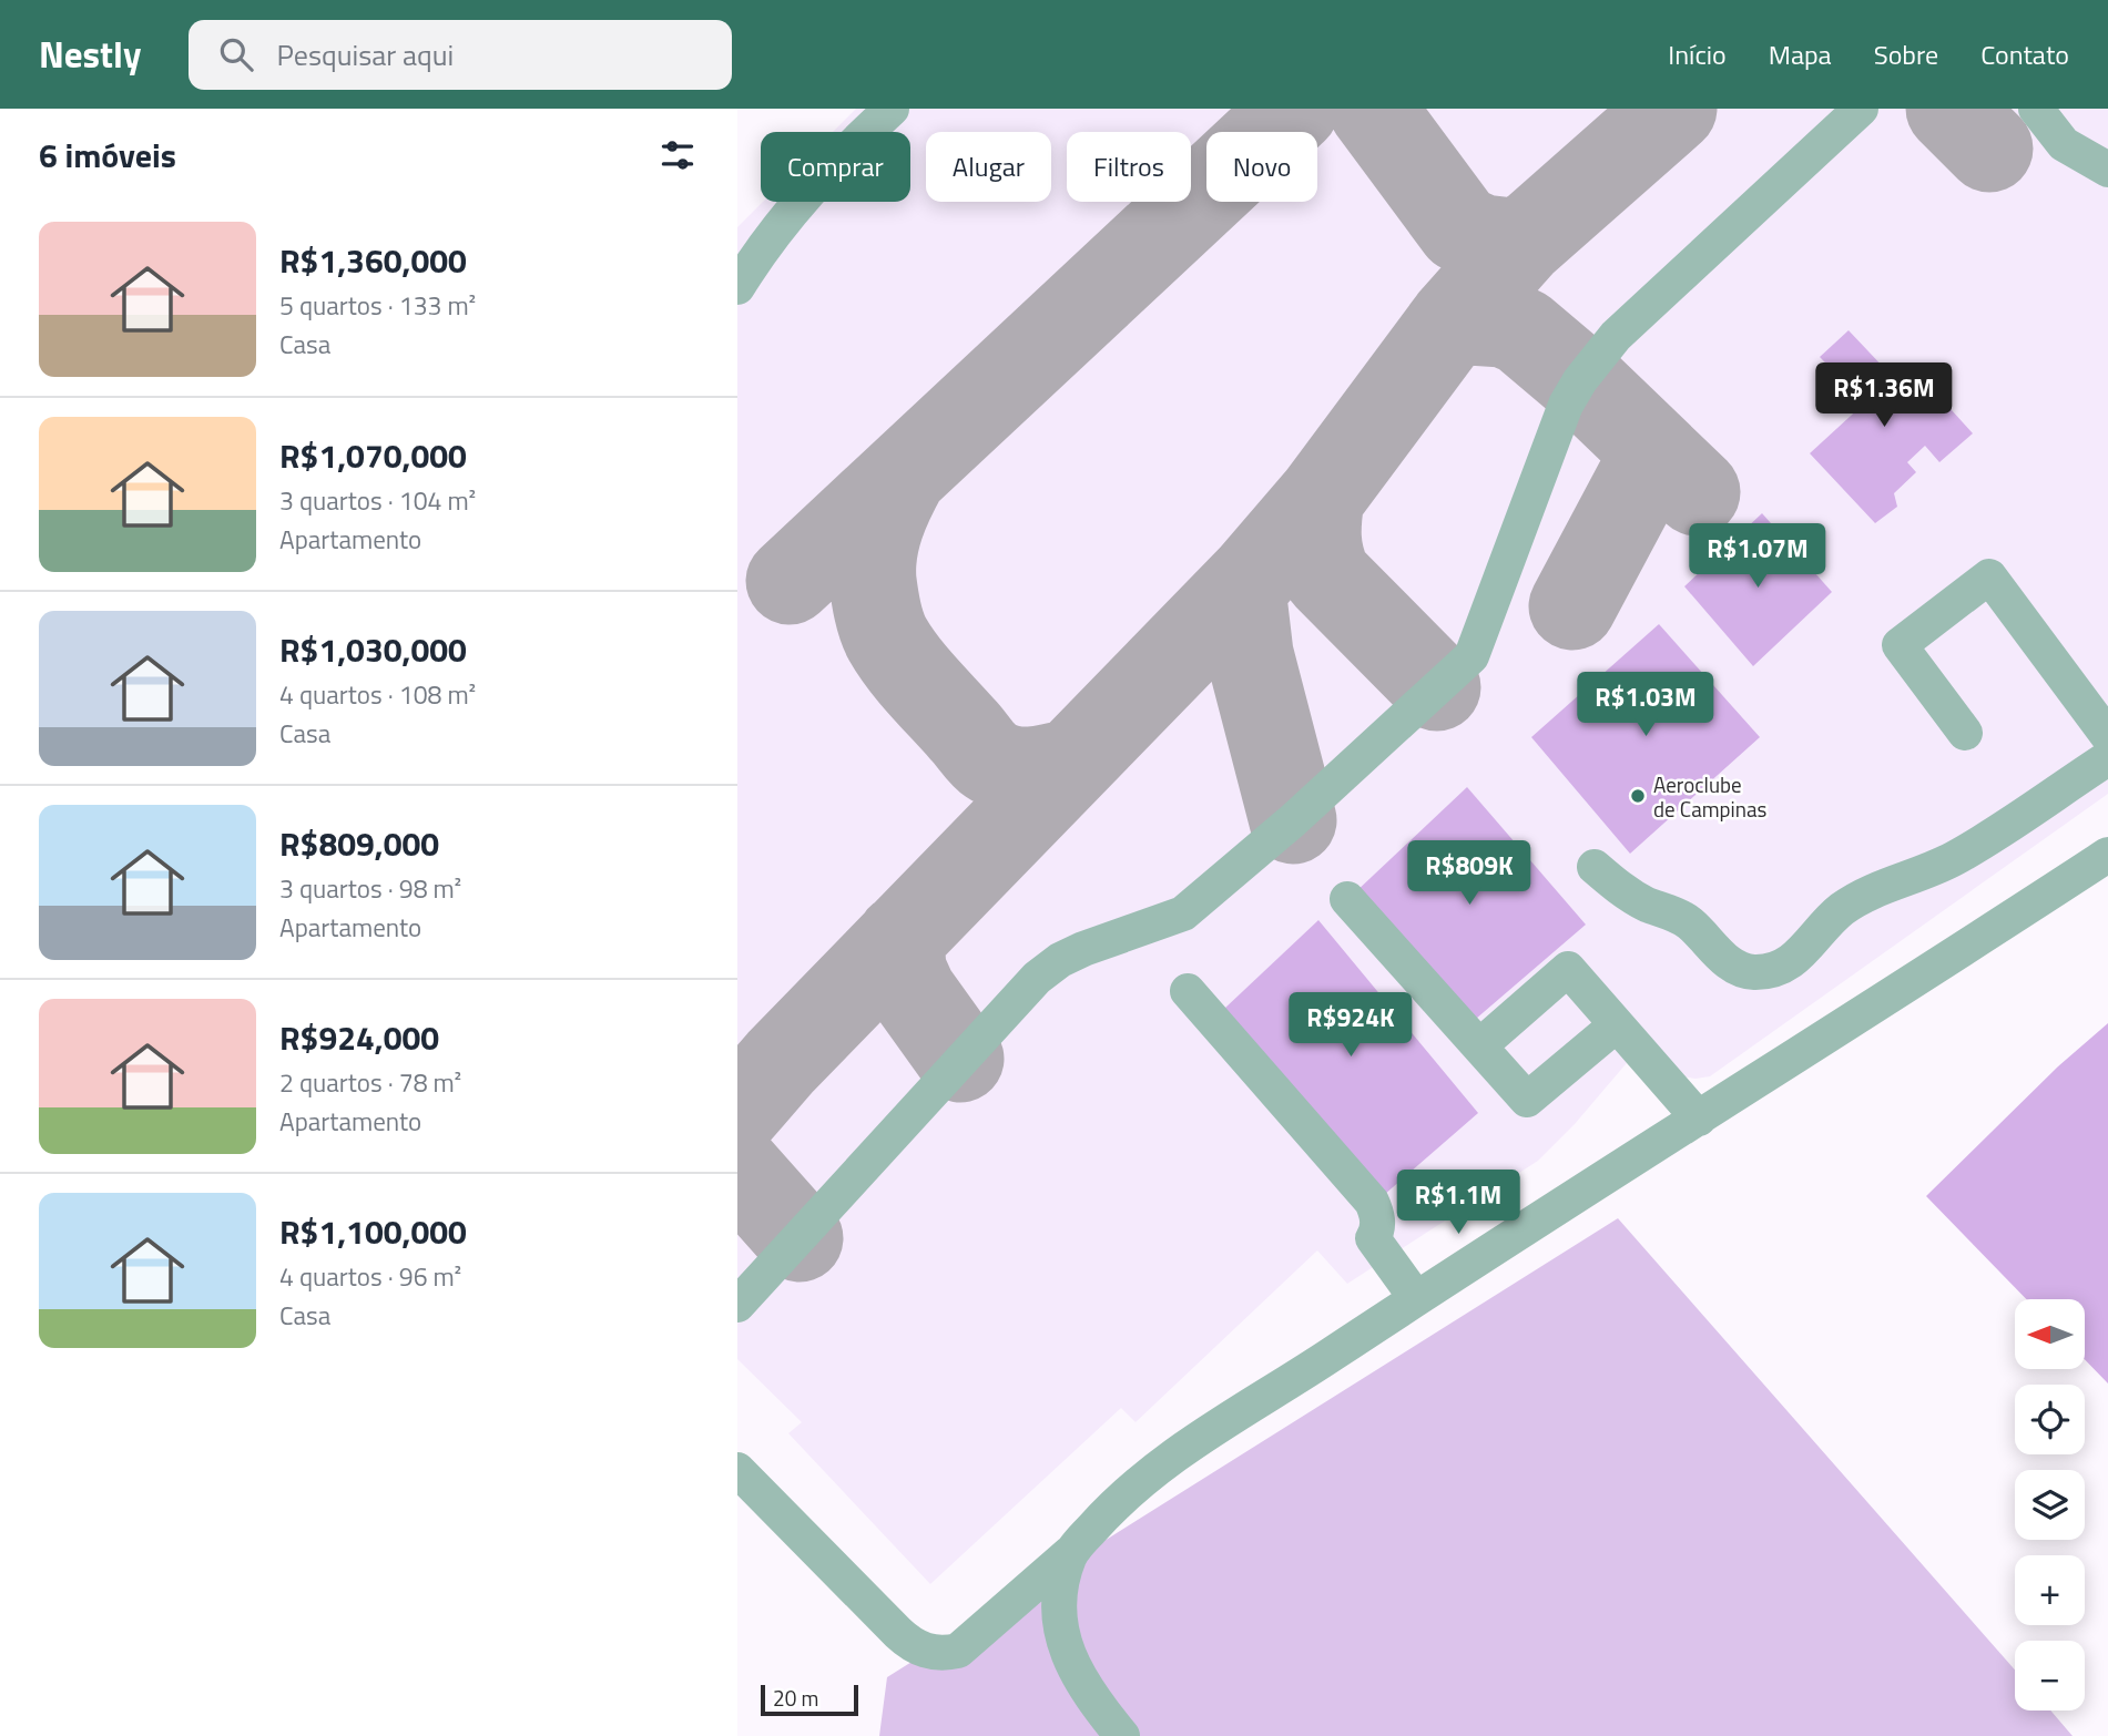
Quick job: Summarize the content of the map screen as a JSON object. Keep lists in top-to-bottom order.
{
  "places": ["Aeroclube de Campinas"],
  "scale_bar": "20 m",
  "north": "left",
  "page": {
    "header": "Nestly",
    "search": "Pesquisar aqui",
    "nav": [
      "Início",
      "Mapa",
      "Sobre",
      "Contato"
    ],
    "heading": "6 imóveis",
    "chip": [
      "Comprar",
      "Alugar",
      "Filtros",
      "Novo"
    ],
    "list": [
      {
        "name": "R$1,360,000",
        "note": "5 quartos · 133 m² · Casa"
      },
      {
        "name": "R$1,070,000",
        "note": "3 quartos · 104 m² · Apartamento"
      },
      {
        "name": "R$1,030,000",
        "note": "4 quartos · 108 m² · Casa"
      },
      {
        "name": "R$809,000",
        "note": "3 quartos · 98 m² · Apartamento"
      },
      {
        "name": "R$924,000",
        "note": "2 quartos · 78 m² · Apartamento"
      },
      {
        "name": "R$1,100,000",
        "note": "4 quartos · 96 m² · Casa"
      }
    ],
    "price": [
      "R$1.36M",
      "R$1.07M",
      "R$1.03M",
      "R$809K",
      "R$924K",
      "R$1.1M"
    ],
    "map_buttons": ["+", "−"],
    "scale": "20 m"
  }
}
